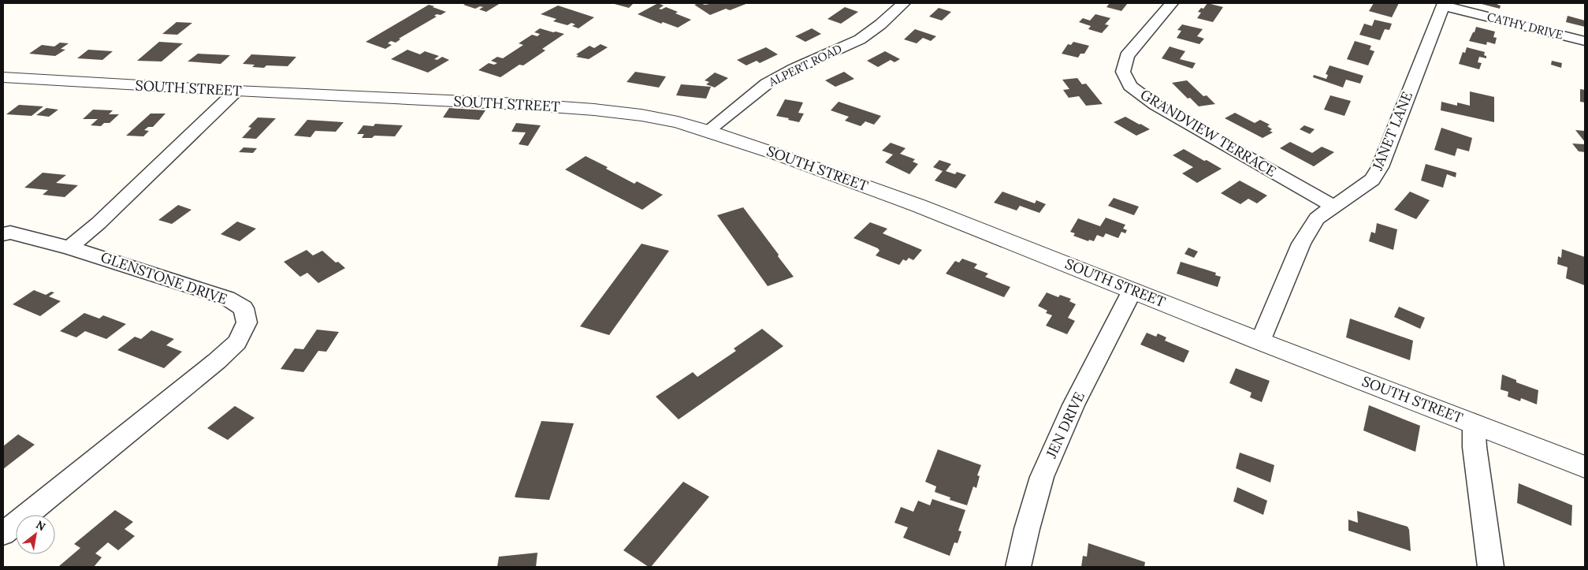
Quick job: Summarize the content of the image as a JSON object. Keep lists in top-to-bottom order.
{
  "streets": {
    "street": [
      "CATHY DRIVE",
      "ALPERT ROAD",
      "SOUTH STREET",
      "JANET LANE",
      "GRANDVIEW TERRACE",
      "GLENSTONE DRIVE",
      "JEN DRIVE"
    ]
  },
  "crossings": [
    ["CATHY DRIVE", "JANET LANE"],
    ["ALPERT ROAD", "SOUTH STREET"],
    ["SOUTH STREET", "JANET LANE"],
    ["SOUTH STREET", "JEN DRIVE"],
    ["JANET LANE", "GRANDVIEW TERRACE"]
  ],
  "north": "top right"
}
